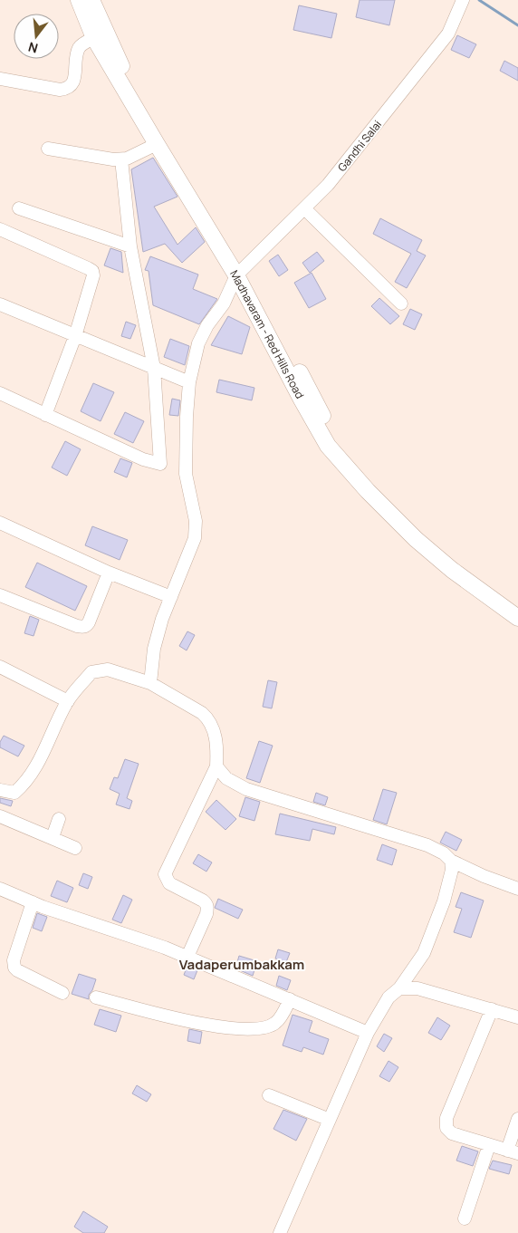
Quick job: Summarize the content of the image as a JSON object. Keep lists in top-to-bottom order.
{
  "streets": {
    "main road": ["Madhavaram - Red Hills Road"],
    "street": ["Gandhi Salai"]
  },
  "crossings": [
    ["Gandhi Salai", "Madhavaram - Red Hills Road"]
  ],
  "districts": ["Vadaperumbakkam"],
  "north": "bottom"
}
